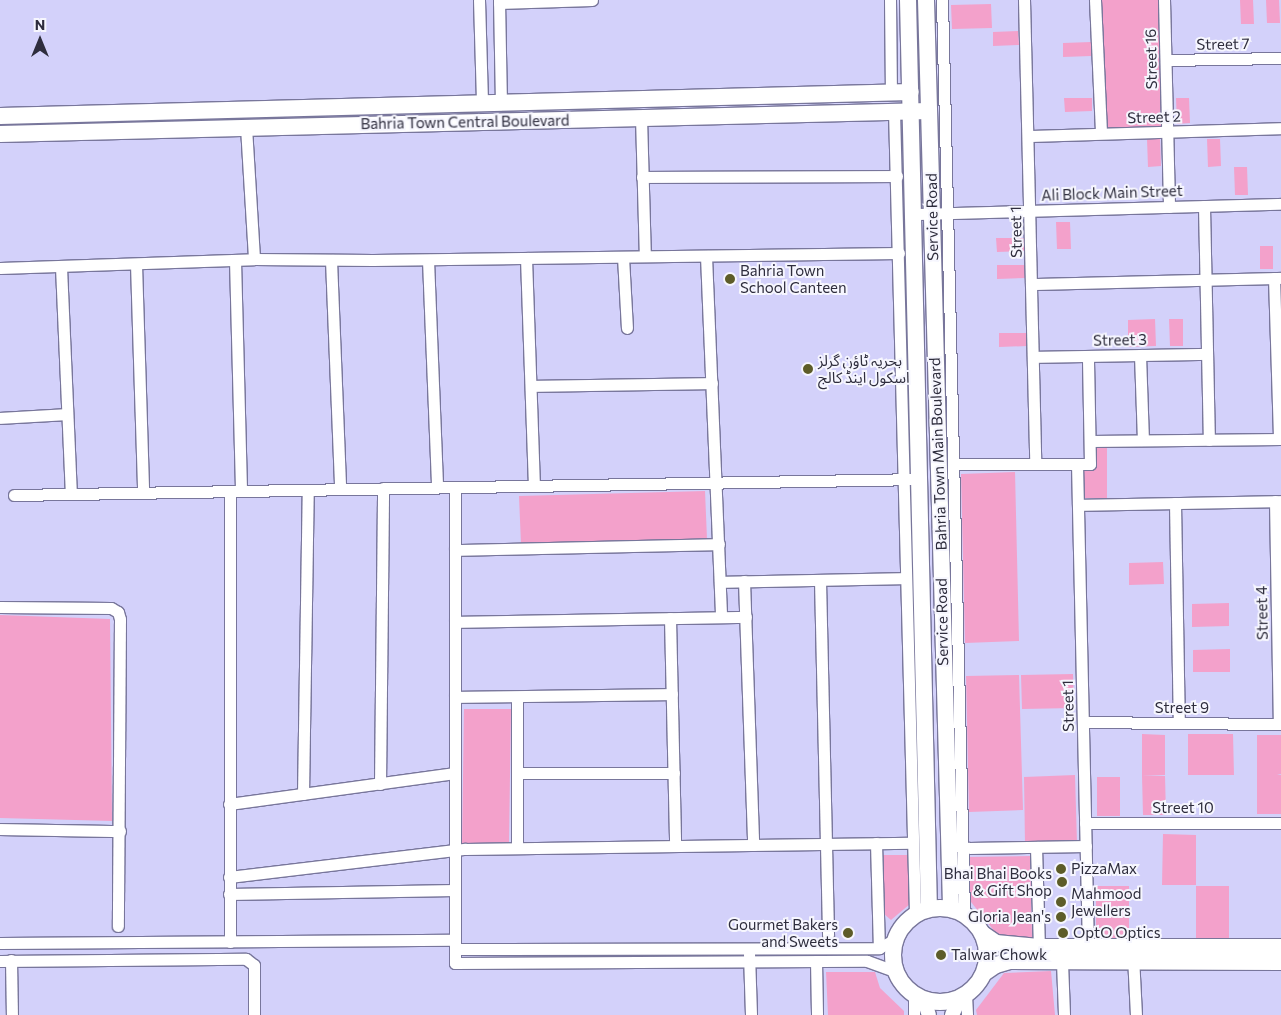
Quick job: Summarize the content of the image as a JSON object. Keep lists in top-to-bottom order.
{
  "streets": {
    "main road": ["Bahria Town Central Boulevard", "Bahria Town Main Boulevard"],
    "street": [
      "Street 7",
      "Street 16",
      "Street 2",
      "Ali Block Main Street",
      "Service Road",
      "Street 1",
      "Street 3",
      "Street 4",
      "Street 9",
      "Street 10"
    ]
  },
  "crossings": [
    ["Street 7", "Street 16"],
    ["Street 16", "Street 2"],
    ["Street 16", "Ali Block Main Street"],
    ["Street 2", "Street 1"],
    ["Bahria Town Central Boulevard", "Bahria Town Main Boulevard"],
    ["Ali Block Main Street", "Service Road"],
    ["Ali Block Main Street", "Street 1"],
    ["Ali Block Main Street", "Bahria Town Main Boulevard"],
    ["Service Road", "Bahria Town Main Boulevard"],
    ["Street 1", "Street 3"],
    ["Street 1", "Street 9"],
    ["Street 1", "Street 10"],
    ["Street 4", "Street 9"]
  ],
  "places": [
    "Bahria Town School Canteen",
    "بحریہ ٹاؤن گرلز اسکول اینڈ کالج",
    "PizzaMax",
    "Bhai Bhai Books & Gift Shop",
    "Mahmood Jewellers",
    "Gloria Jean's",
    "Gourmet Bakers and Sweets",
    "OptO Optics",
    "Talwar Chowk"
  ],
  "north": "top"
}
